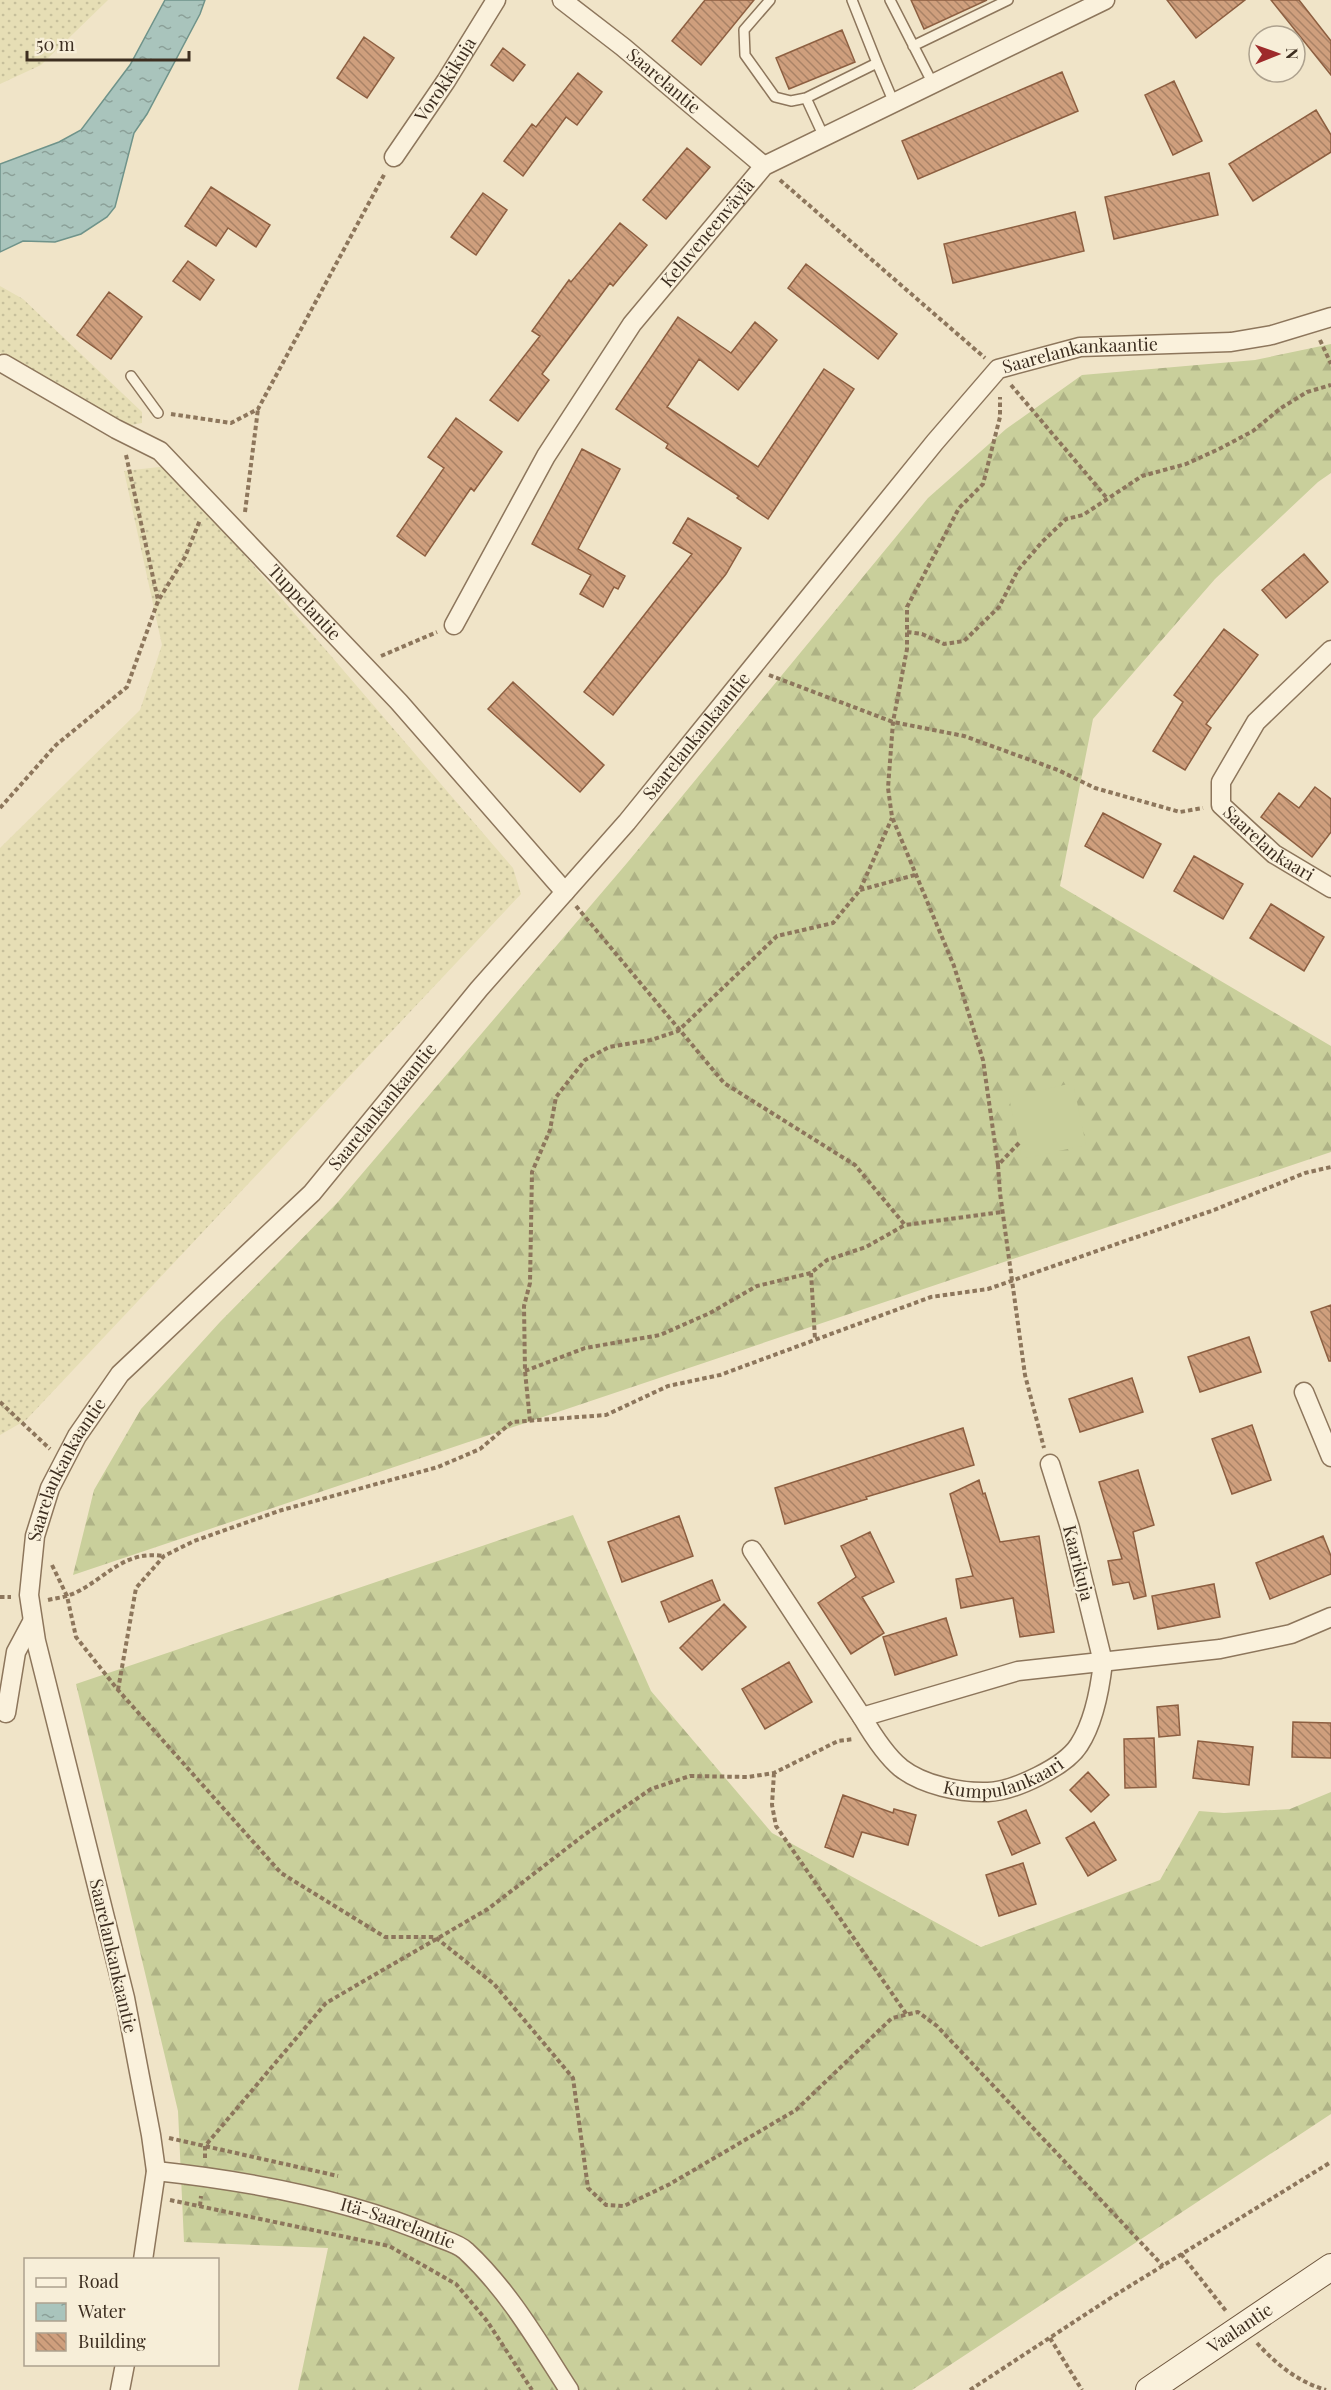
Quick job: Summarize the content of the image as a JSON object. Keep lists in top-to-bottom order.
{
  "streets": {
    "street": [
      "Vorokkikuja",
      "Saarelantie",
      "Keluveneenväylä",
      "Saarelankankaantie",
      "Tuppelantie",
      "Saarelankaari",
      "Kaarikuja",
      "Kumpulankaari",
      "Itä-Saarelantie",
      "Vaalantie"
    ]
  },
  "crossings": [
    ["Saarelantie", "Keluveneenväylä"],
    ["Saarelankankaantie", "Tuppelantie"],
    ["Saarelankankaantie", "Itä-Saarelantie"],
    ["Kaarikuja", "Kumpulankaari"]
  ],
  "legend": ["Road", "Water", "Building"],
  "scale_bar": "50 m",
  "north": "right"
}
